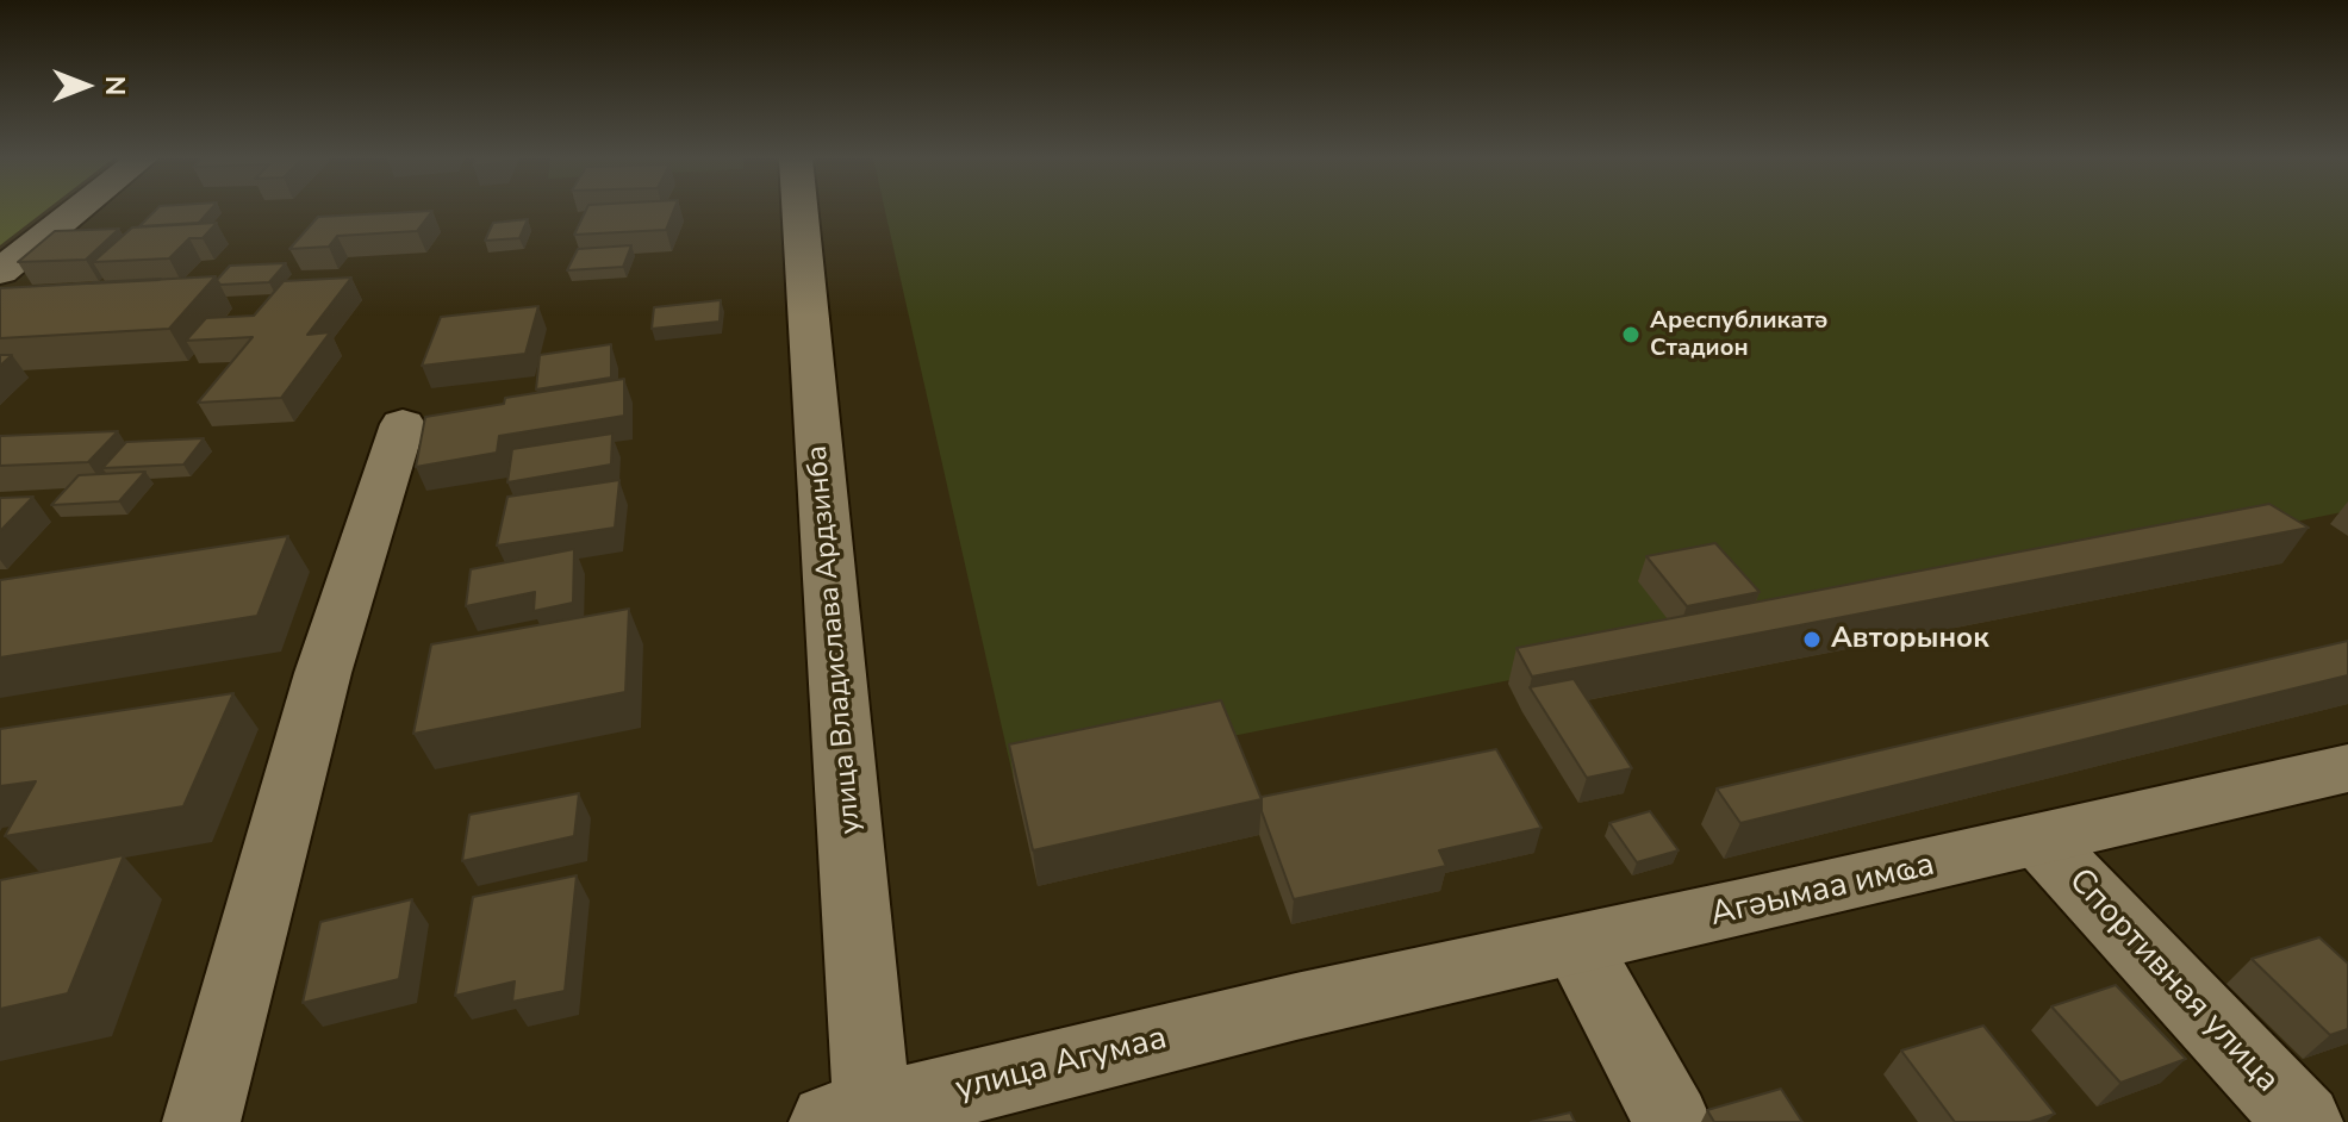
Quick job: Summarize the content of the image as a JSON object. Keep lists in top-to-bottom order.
{
  "streets": {
    "street": [
      "улица Владислава Ардзинба",
      "Агәымаа имҩа",
      "Спортивная улица",
      "улица Агумаа"
    ]
  },
  "crossings": [
    ["улица Владислава Ардзинба", "улица Агумаа"],
    ["Агәымаа имҩа", "Спортивная улица"],
    ["Агәымаа имҩа", "улица Агумаа"]
  ],
  "places": ["Ареспубликатә Стадион", "Авторынок"],
  "north": "right"
}
